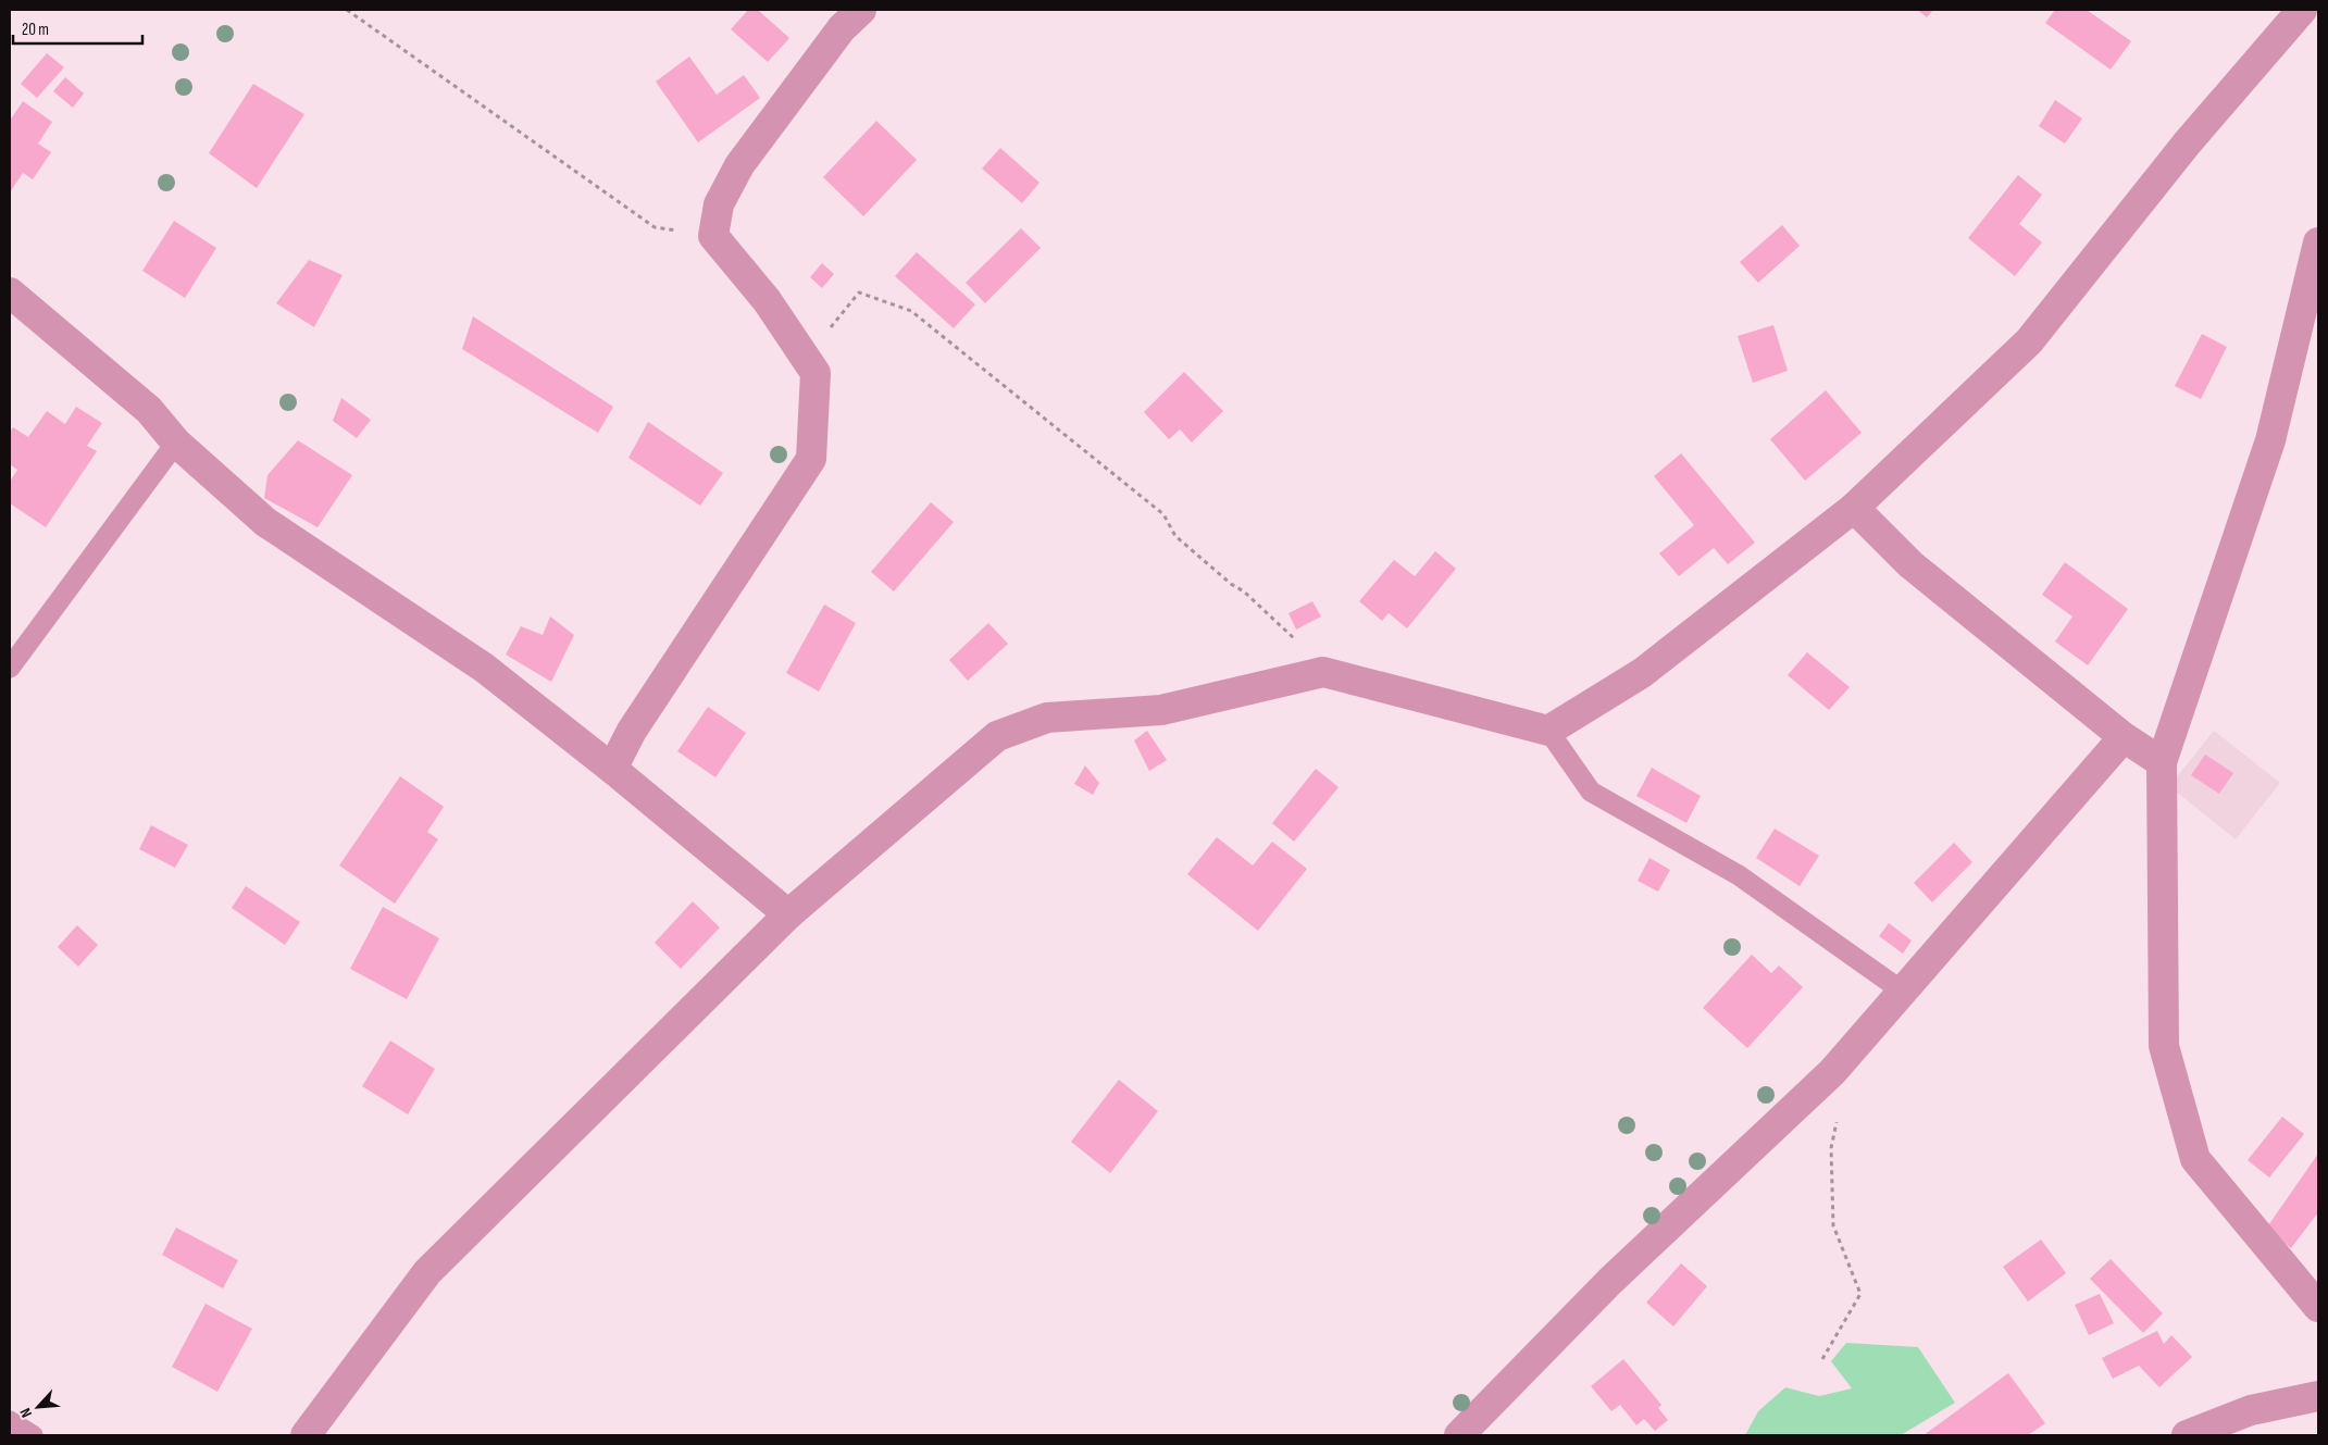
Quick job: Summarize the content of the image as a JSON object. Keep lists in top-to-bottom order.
{
  "scale_bar": "20 m",
  "north": "bottom left"
}
